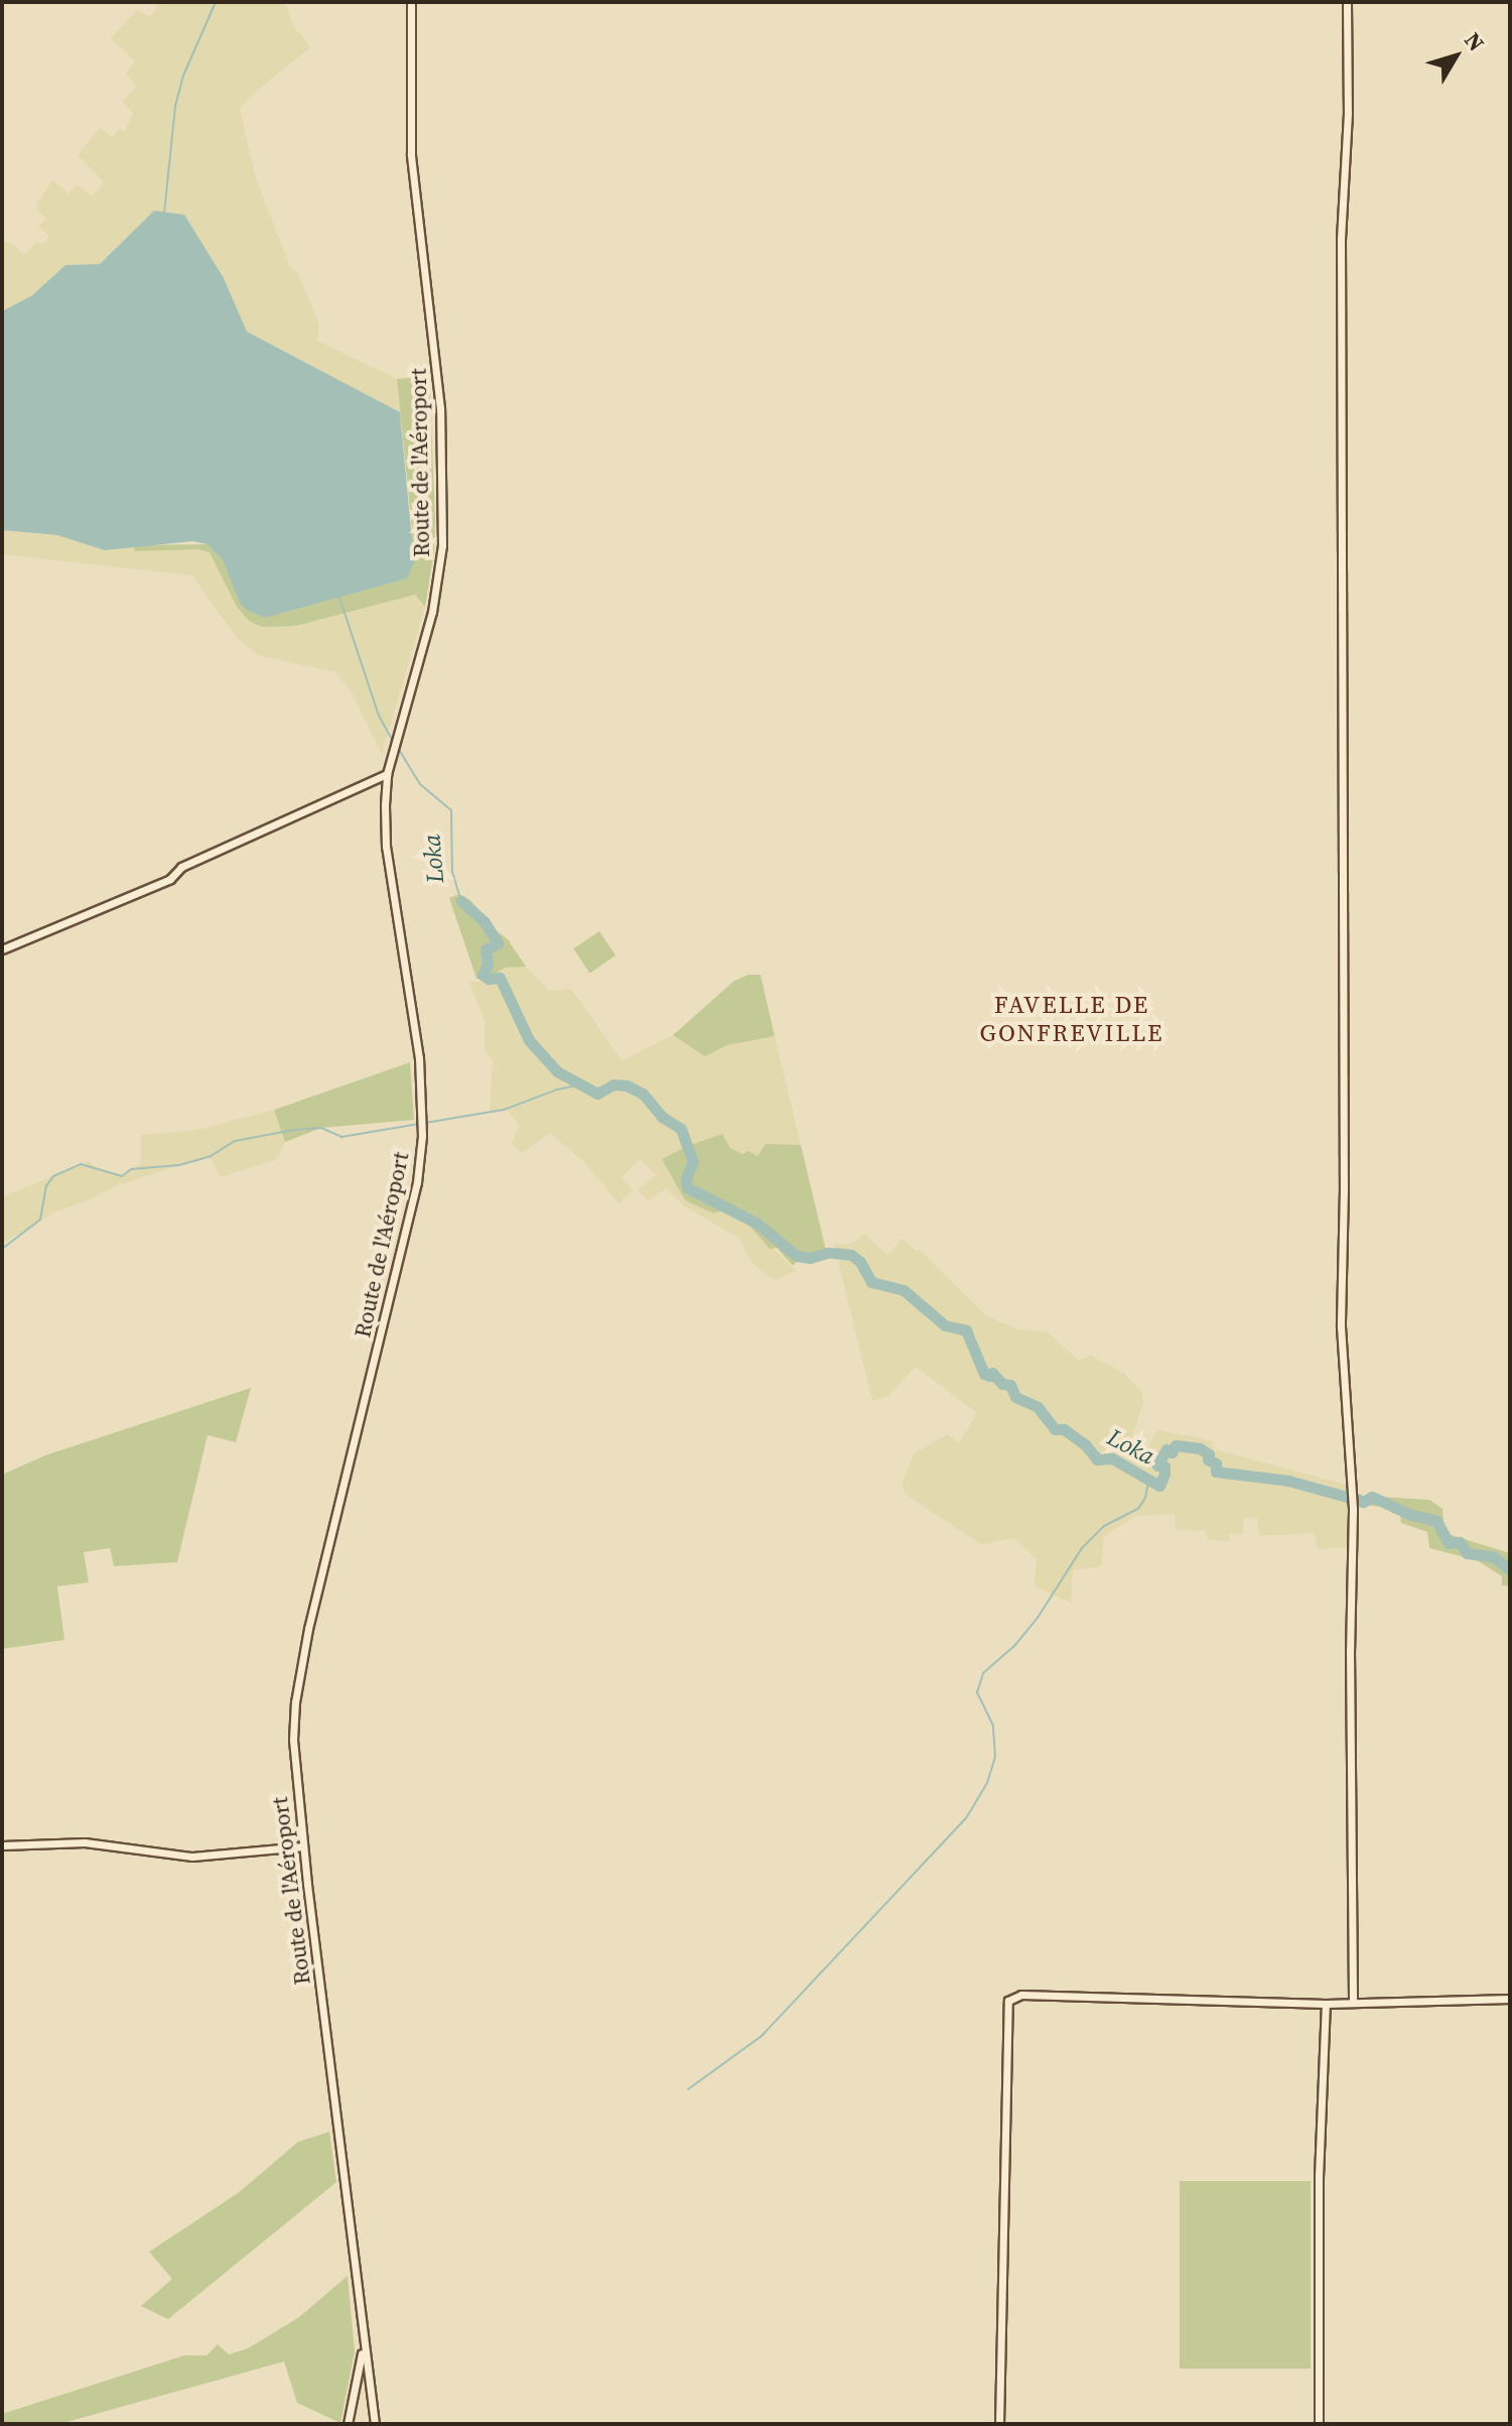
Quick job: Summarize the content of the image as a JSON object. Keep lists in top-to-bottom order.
{
  "streets": {
    "street": ["Route de l'Aéroport"]
  },
  "districts": ["FAVELLE DE GONFREVILLE"],
  "water": ["Loka"],
  "north": "top right"
}
